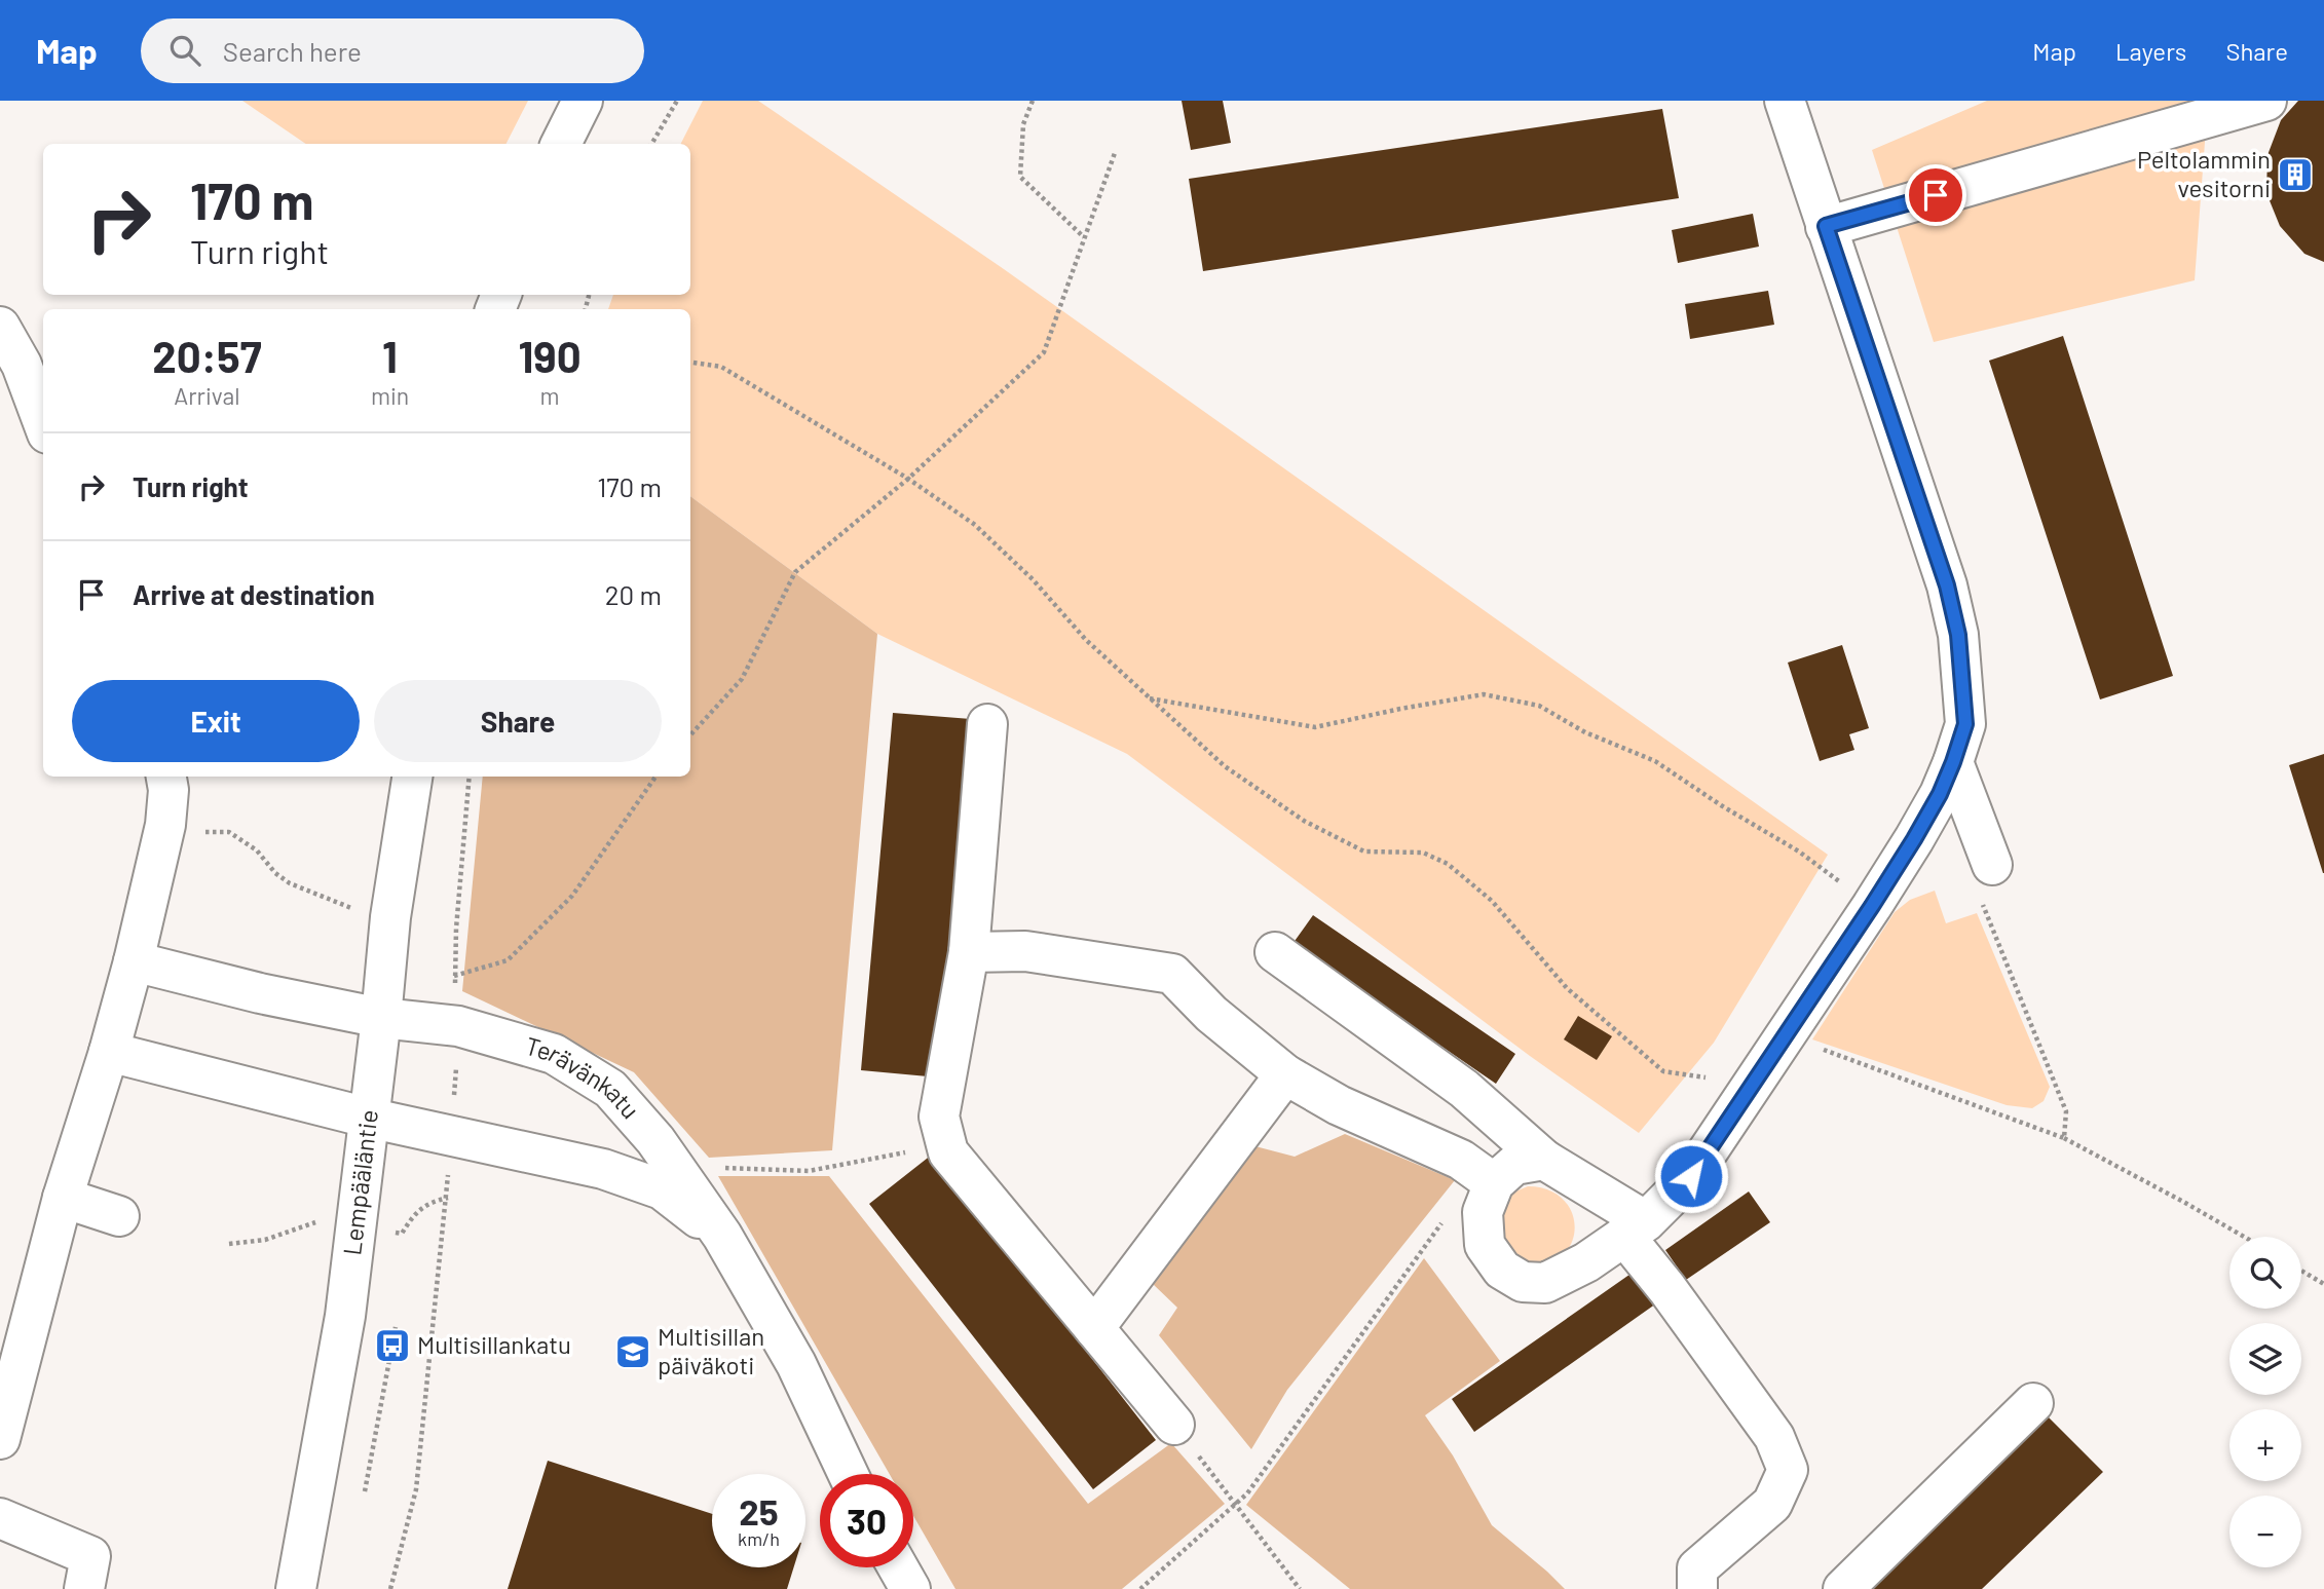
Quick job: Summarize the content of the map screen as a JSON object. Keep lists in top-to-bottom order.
{
  "streets": {
    "street": ["Terävänkatu", "Lempääläntie"]
  },
  "crossings": [
    ["Terävänkatu", "Lempääläntie"]
  ],
  "places": {
    "building": ["Peltolammin vesitorni"],
    "bus stop": ["Multisillankatu"],
    "school or university": ["Multisillan päiväkoti"]
  },
  "page": {
    "header": "Map",
    "search": "Search here",
    "nav": ["Map", "Layers", "Share"],
    "turn": ["170 m", "Turn right"],
    "eta": [
      "20:57",
      "Arrival",
      "1",
      "min",
      "190",
      "m"
    ],
    "list": [
      {
        "name": "Turn right",
        "value": "170 m"
      },
      {
        "name": "Arrive at destination",
        "value": "20 m"
      }
    ],
    "buttons": ["Exit", "Share"],
    "map_buttons": ["+", "−"],
    "speed": "25 km/h",
    "limit": "30"
  }
}
